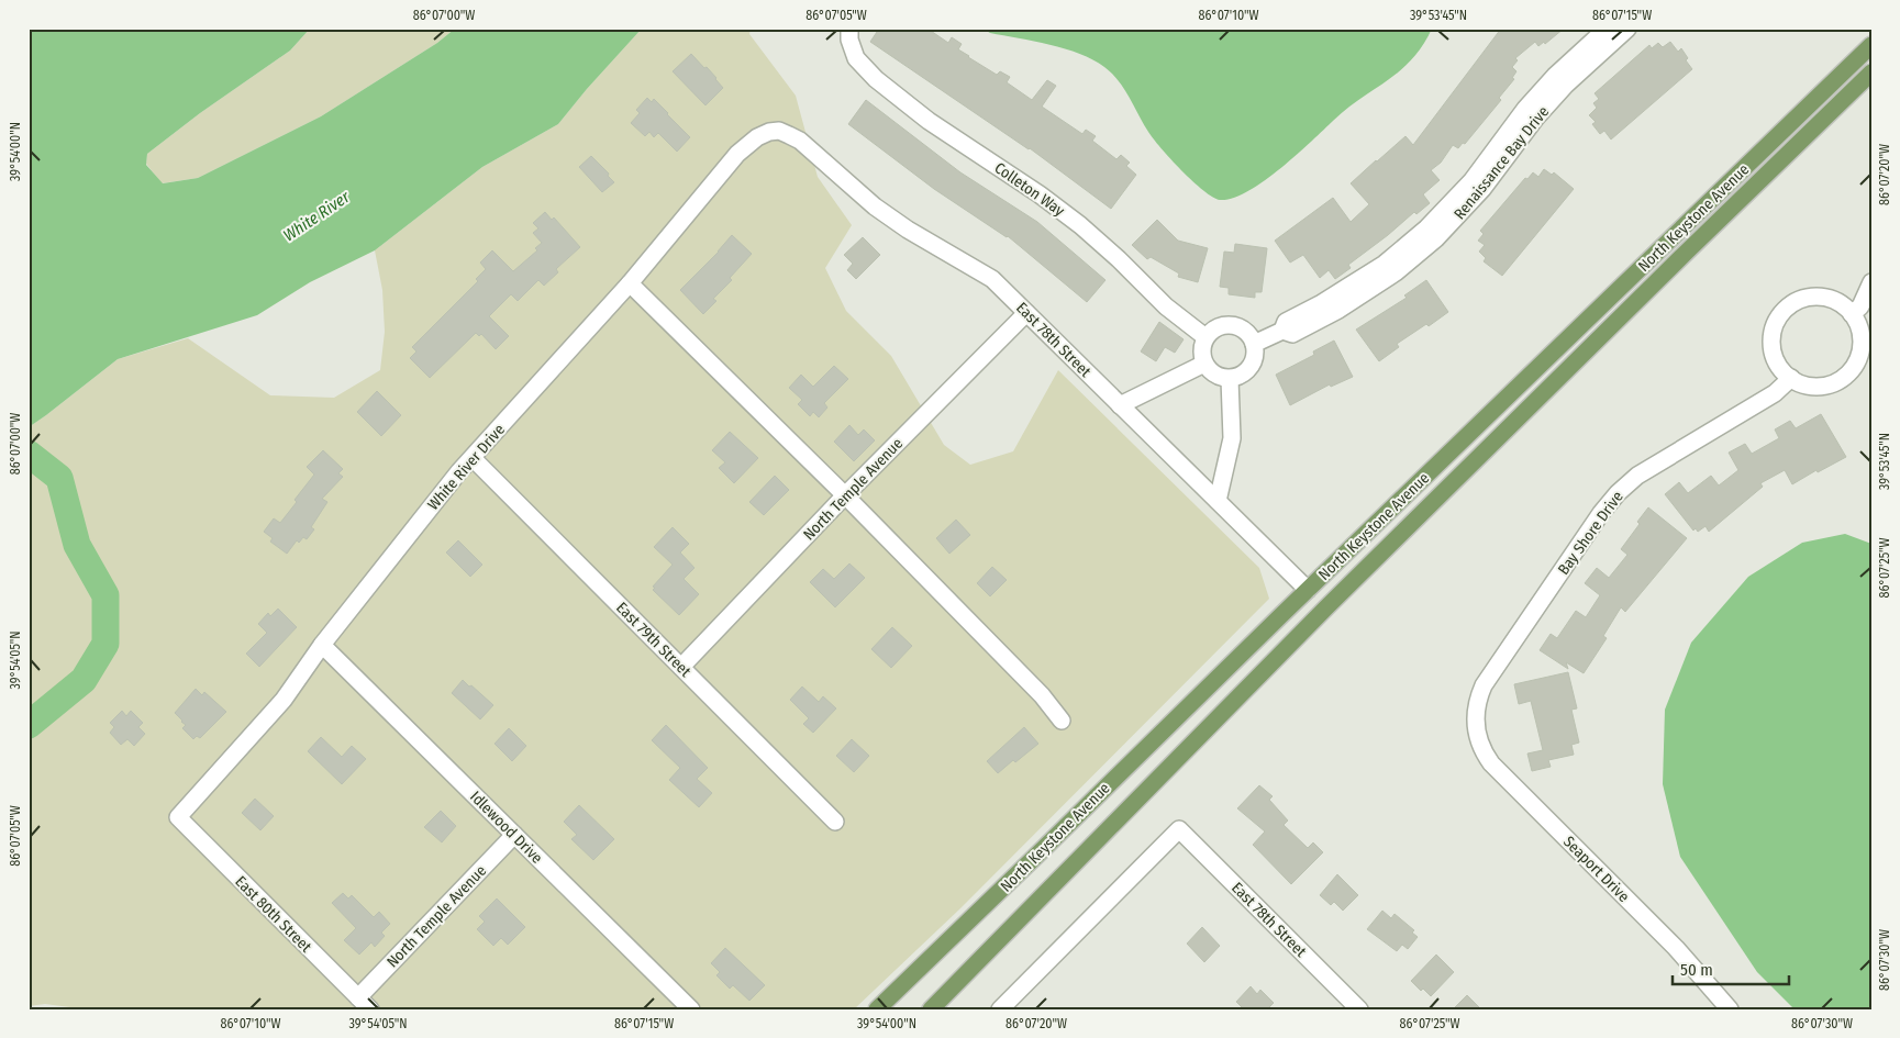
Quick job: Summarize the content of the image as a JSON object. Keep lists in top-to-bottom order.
{
  "streets": {
    "main road": ["North Keystone Avenue"],
    "street": [
      "Renaissance Bay Drive",
      "Colleton Way",
      "East 78th Street",
      "White River Drive",
      "North Temple Avenue",
      "Bay Shore Drive",
      "East 79th Street",
      "Idlewood Drive",
      "Seaport Drive",
      "East 80th Street"
    ]
  },
  "crossings": [
    ["Renaissance Bay Drive", "Colleton Way"],
    ["North Keystone Avenue", "East 78th Street"],
    ["East 78th Street", "White River Drive"],
    ["East 78th Street", "North Temple Avenue"],
    ["White River Drive", "East 79th Street"],
    ["White River Drive", "Idlewood Drive"],
    ["White River Drive", "East 80th Street"],
    ["North Temple Avenue", "East 79th Street"],
    ["North Temple Avenue", "Idlewood Drive"],
    ["North Temple Avenue", "East 80th Street"],
    ["Bay Shore Drive", "Seaport Drive"]
  ],
  "water": ["White River"],
  "scale_bar": "50 m",
  "coordinates": [
    "86°07'00\"W",
    "86°07'05\"W",
    "86°07'10\"W",
    "39°53'45\"N",
    "86°07'15\"W",
    "39°54'00\"N",
    "86°07'20\"W",
    "86°07'25\"W",
    "39°54'05\"N",
    "86°07'30\"W"
  ]
}
